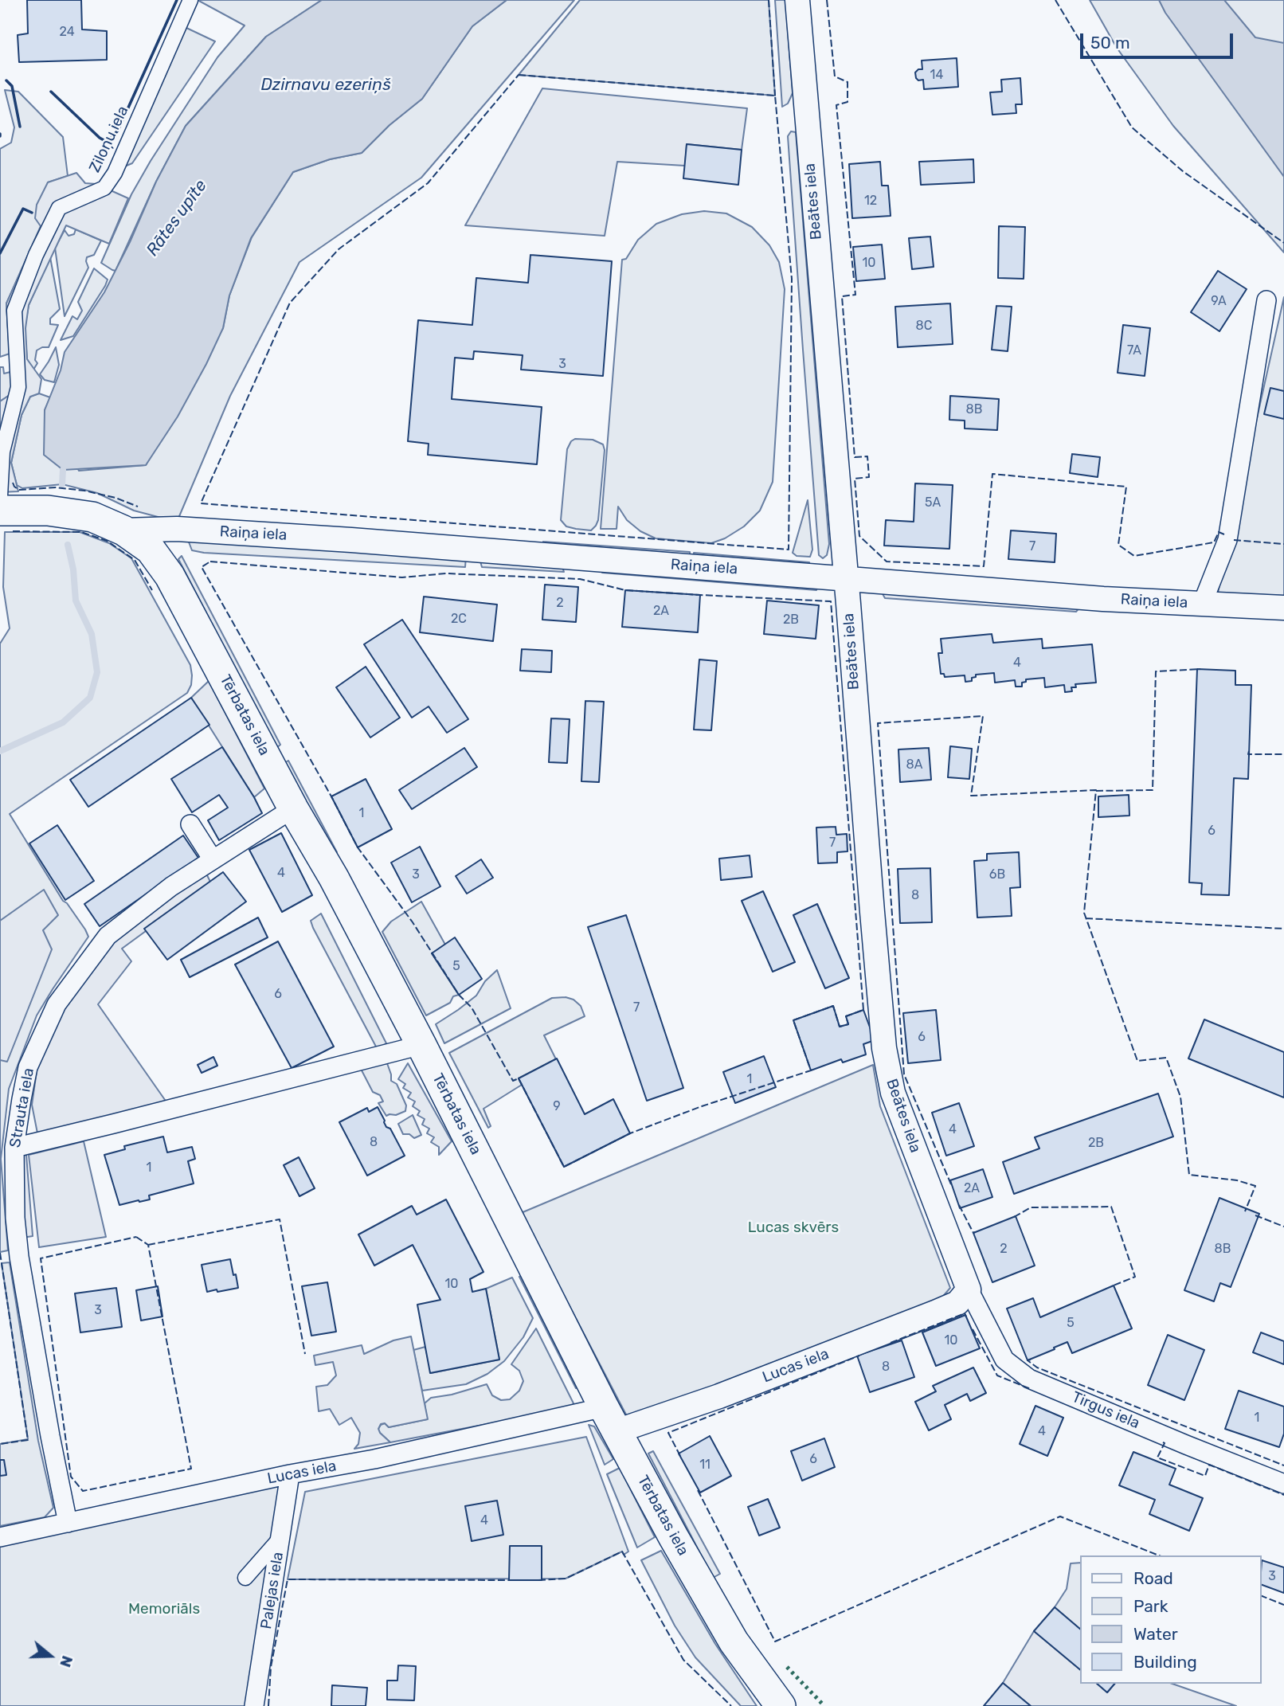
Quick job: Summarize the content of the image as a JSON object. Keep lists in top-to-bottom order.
{
  "streets": {
    "main road": ["Tērbatas iela"],
    "street": [
      "Ziloņu iela",
      "Beātes iela",
      "Raiņa iela",
      "Strauta iela",
      "Lucas iela",
      "Tirgus iela",
      "Palejas iela"
    ]
  },
  "crossings": [
    ["Beātes iela", "Raiņa iela"],
    ["Beātes iela", "Lucas iela"],
    ["Beātes iela", "Tirgus iela"],
    ["Raiņa iela", "Tērbatas iela"],
    ["Tērbatas iela", "Strauta iela"],
    ["Tērbatas iela", "Lucas iela"],
    ["Strauta iela", "Lucas iela"],
    ["Lucas iela", "Tirgus iela"],
    ["Lucas iela", "Palejas iela"]
  ],
  "water": ["Dzirnavu ezeriņš", "Rātes upīte"],
  "parks": ["Lucas skvērs", "Memoriāls"],
  "house_numbers": [
    "24",
    "14",
    "12",
    "10",
    "9A",
    "8C",
    "7A",
    "3",
    "8B",
    "5A",
    "7",
    "2",
    "2A",
    "2C",
    "2B",
    "4",
    "8A",
    "1",
    "6",
    "7",
    "4",
    "3",
    "6B",
    "8",
    "5",
    "6",
    "7",
    "6",
    "1",
    "9",
    "4",
    "8",
    "2B",
    "1",
    "2A",
    "2",
    "8B",
    "10",
    "3",
    "5",
    "10",
    "8",
    "1",
    "4",
    "6",
    "11",
    "4",
    "3"
  ],
  "legend": [
    "Road",
    "Park",
    "Water",
    "Building"
  ],
  "scale_bar": "50 m",
  "north": "right"
}
